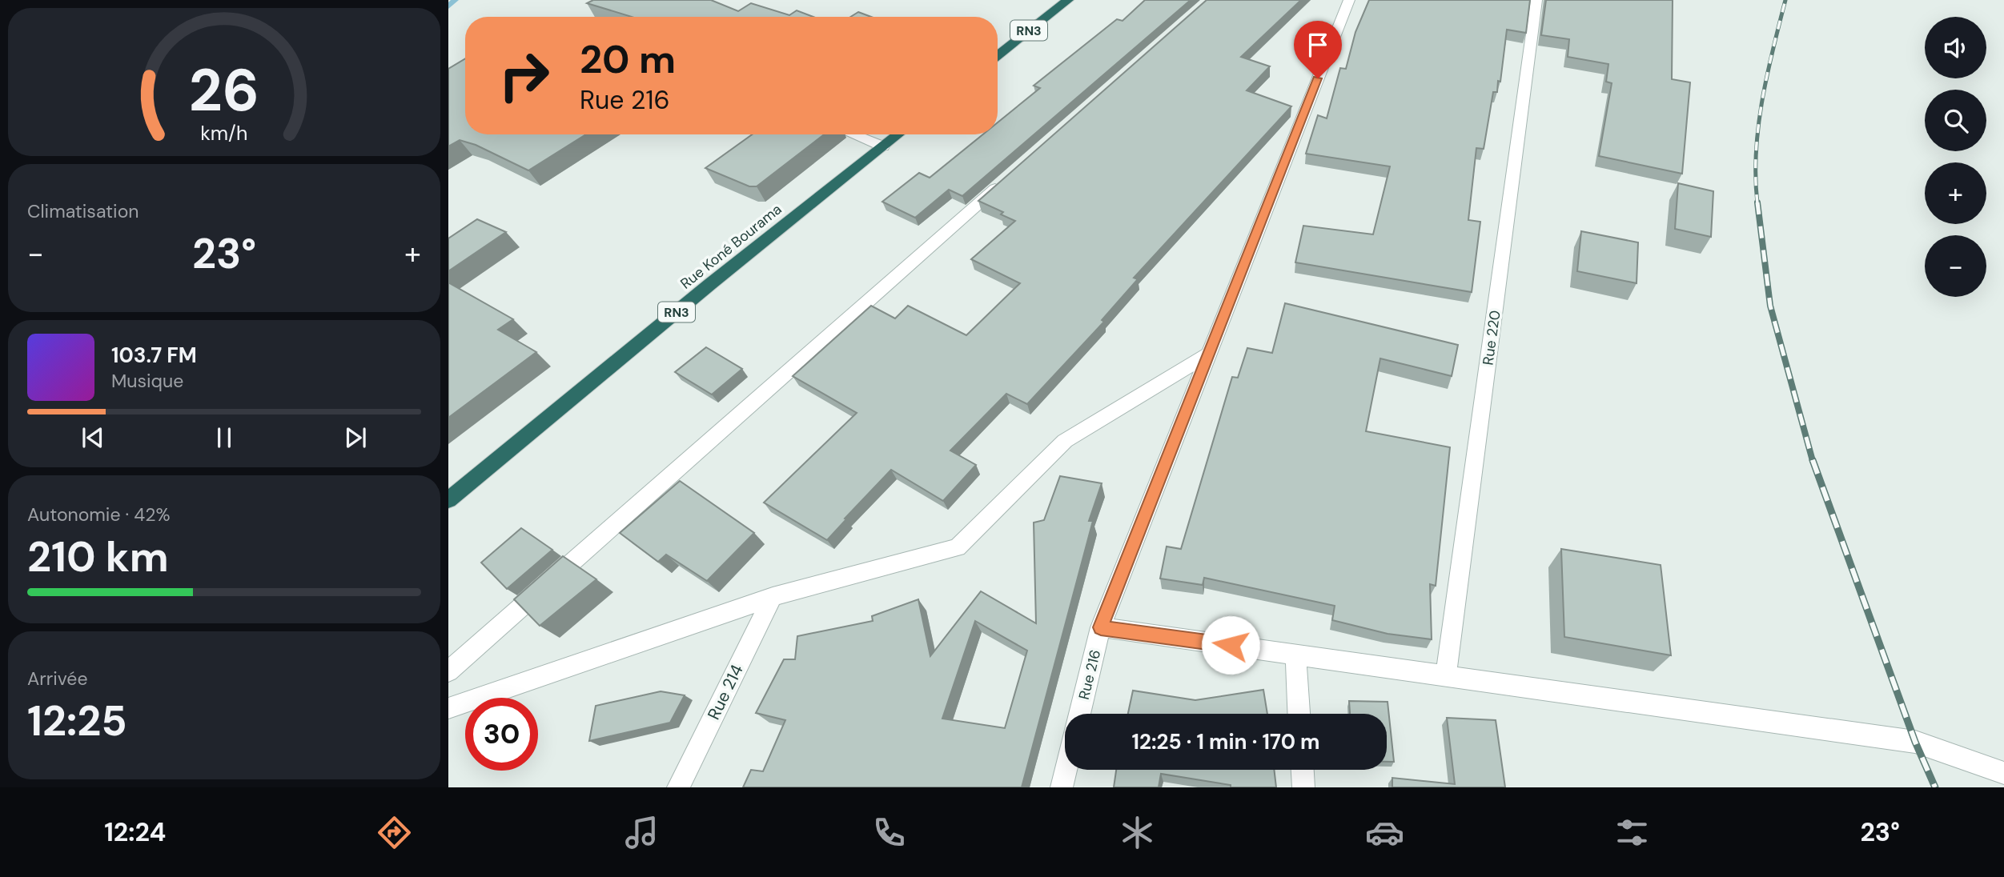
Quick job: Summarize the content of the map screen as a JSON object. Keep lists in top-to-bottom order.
{
  "streets": {
    "highway": ["RN3", "Rue Koné Bourama"],
    "street": ["Rue 220", "Rue 216", "Rue 214"]
  },
  "page": {
    "map_buttons": ["+", "−"],
    "turn": ["20 m", "Rue 216"],
    "tile": [
      "Climatisation",
      ["Autonomie · 42%", "210 km"],
      ["Arrivée", "12:25"]
    ],
    "heat": ["−", "23°", "+"],
    "song": ["103.7 FM", "Musique"],
    "limit": "30",
    "trip": "12:25 · 1 min · 170 m",
    "tabs": ["12:24", "23°"],
    "gauge": ["26", "km/h"]
  }
}
